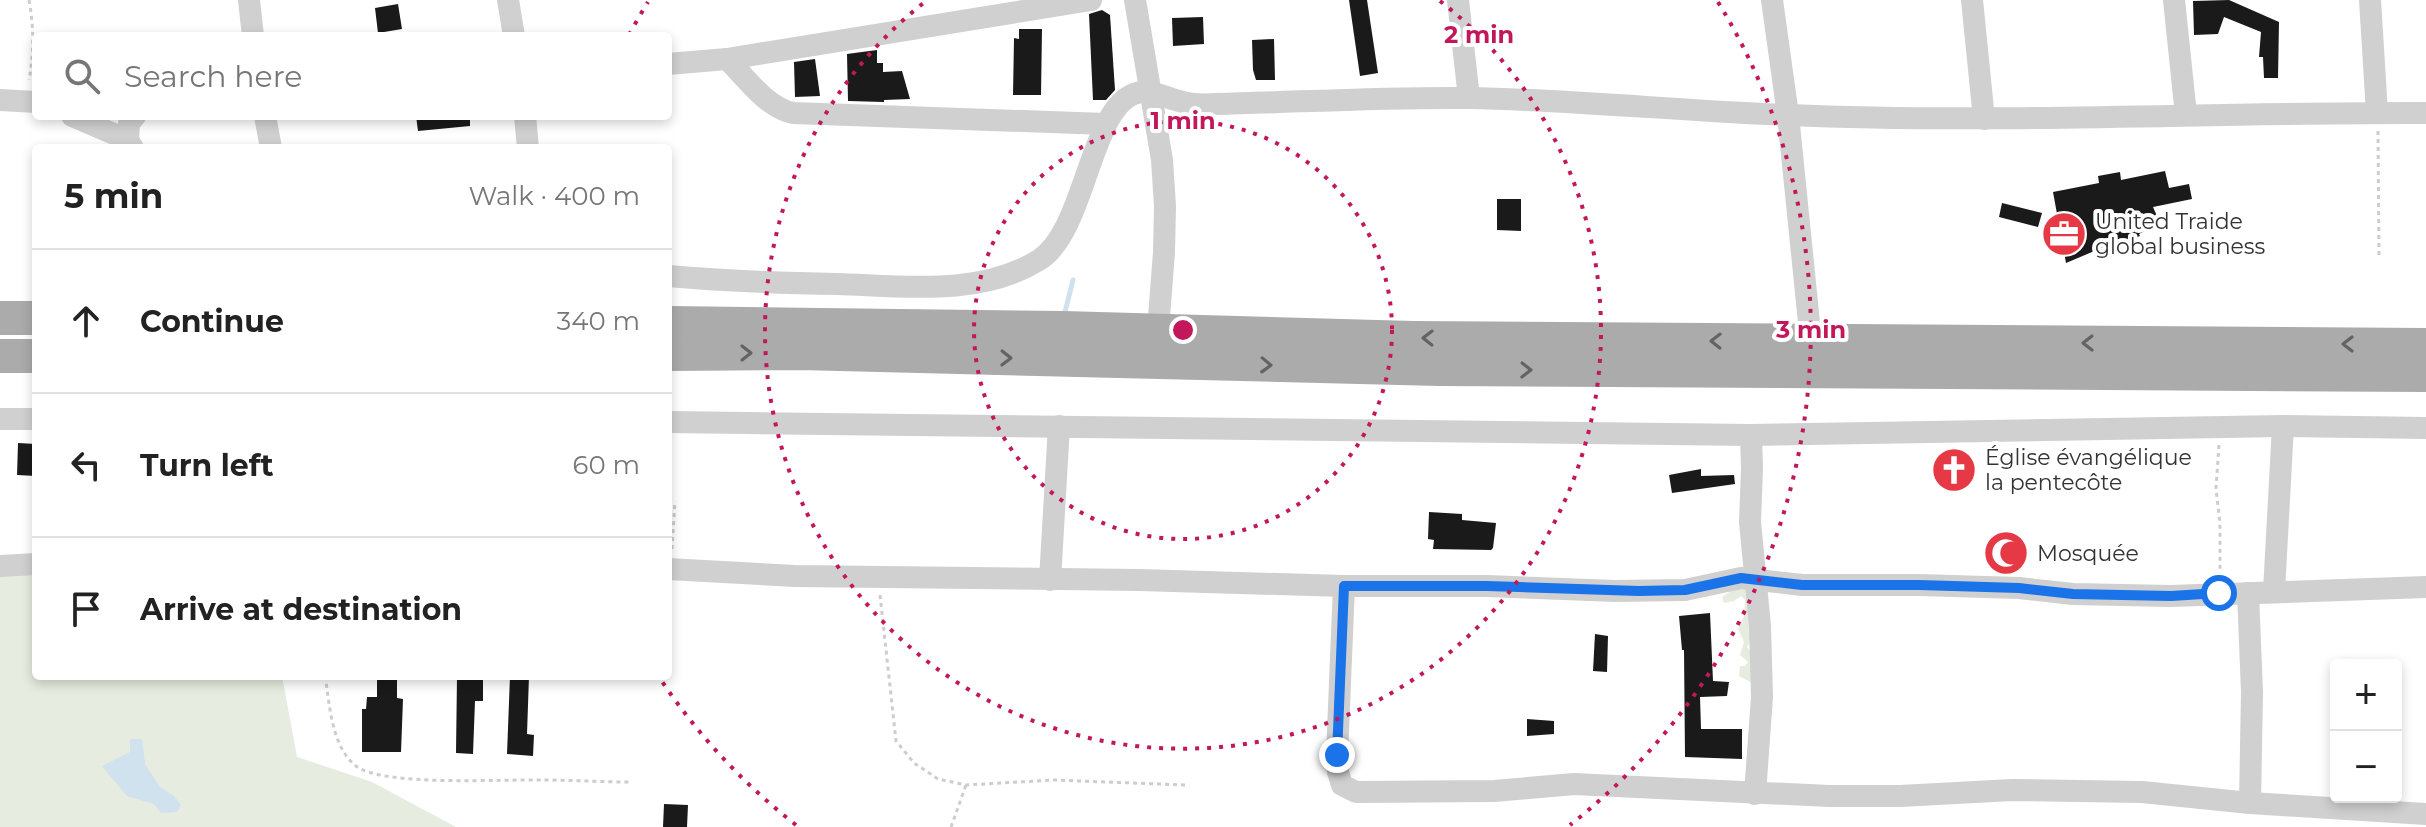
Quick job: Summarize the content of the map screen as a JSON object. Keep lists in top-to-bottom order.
{
  "places": {
    "office": ["United Traide global business"],
    "church": ["Église évangélique la pentecôte"],
    "mosque": ["Mosquée"]
  },
  "page": {
    "search": "Search here",
    "heading": ["5 min", "Walk · 400 m"],
    "list": [
      ["Continue", "340 m"],
      ["Turn left", "60 m"],
      "Arrive at destination"
    ],
    "map_buttons": ["+", "−"]
  },
  "rings": ["2 min", "1 min", "3 min"]
}
